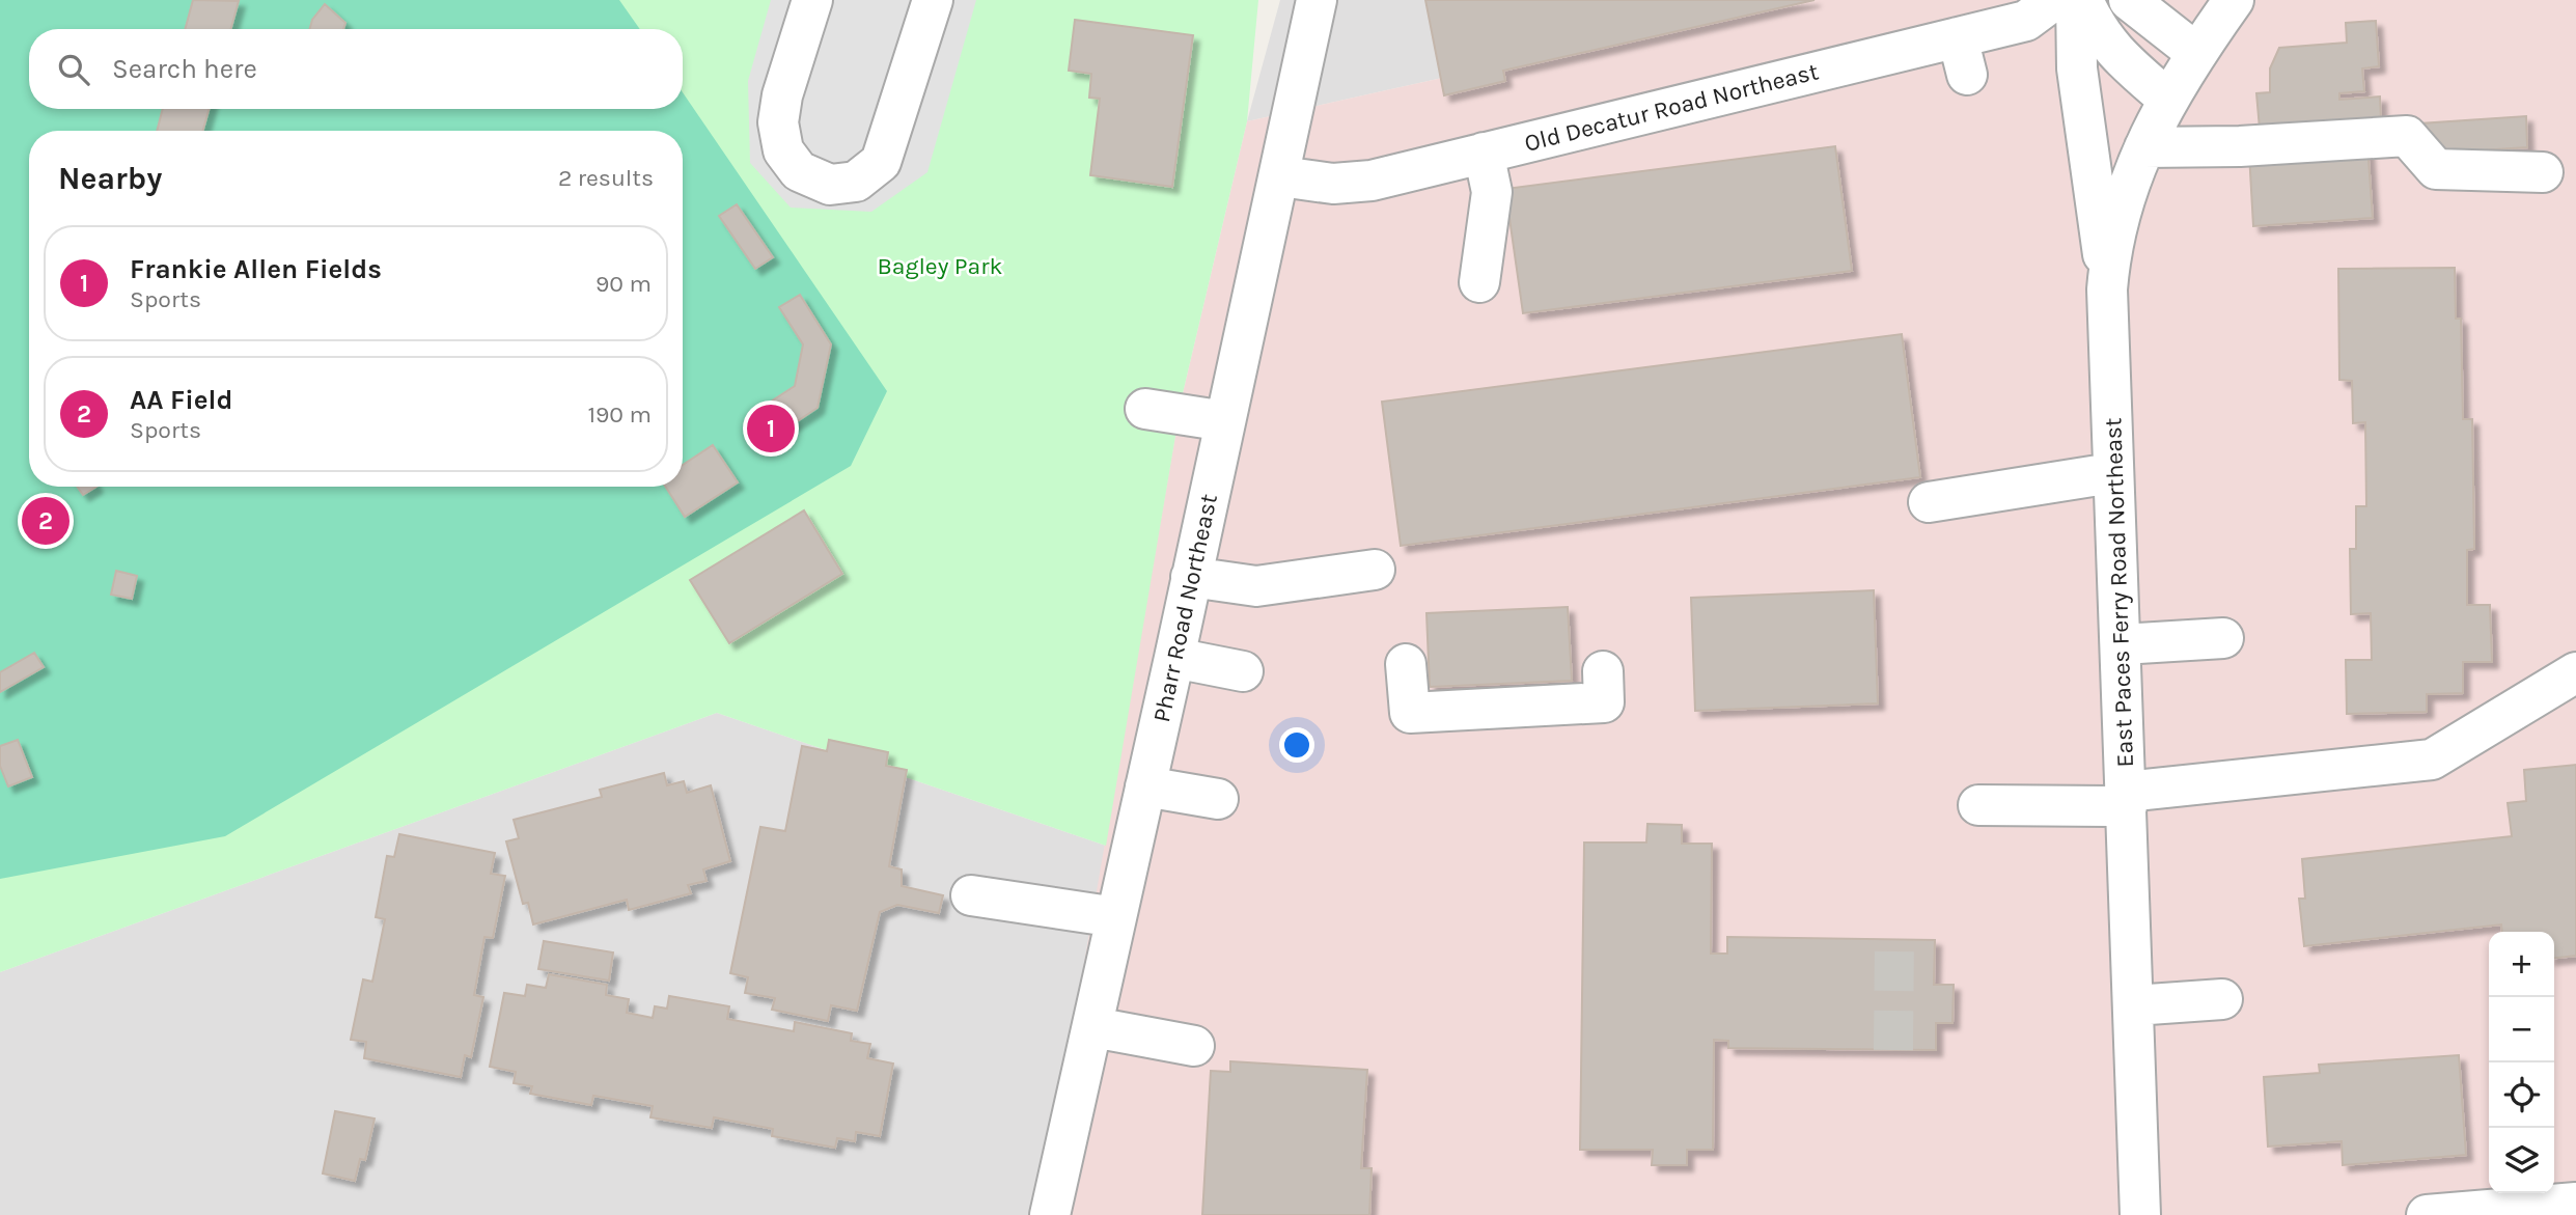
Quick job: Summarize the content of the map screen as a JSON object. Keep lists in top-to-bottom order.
{
  "streets": {
    "street": ["Old Decatur Road Northeast", "East Paces Ferry Road Northeast", "Pharr Road Northeast"]
  },
  "crossings": [
    ["Old Decatur Road Northeast", "Pharr Road Northeast"]
  ],
  "parks": ["Bagley Park"],
  "page": {
    "search": "Search here",
    "heading": ["Nearby", "2 results"],
    "list": [
      {
        "mark": "1",
        "name": "Frankie Allen Fields",
        "note": "Sports",
        "value": "90 m"
      },
      {
        "mark": "2",
        "name": "AA Field",
        "note": "Sports",
        "value": "190 m"
      }
    ],
    "pins": ["1", "2"],
    "map_buttons": ["+", "−"]
  }
}
